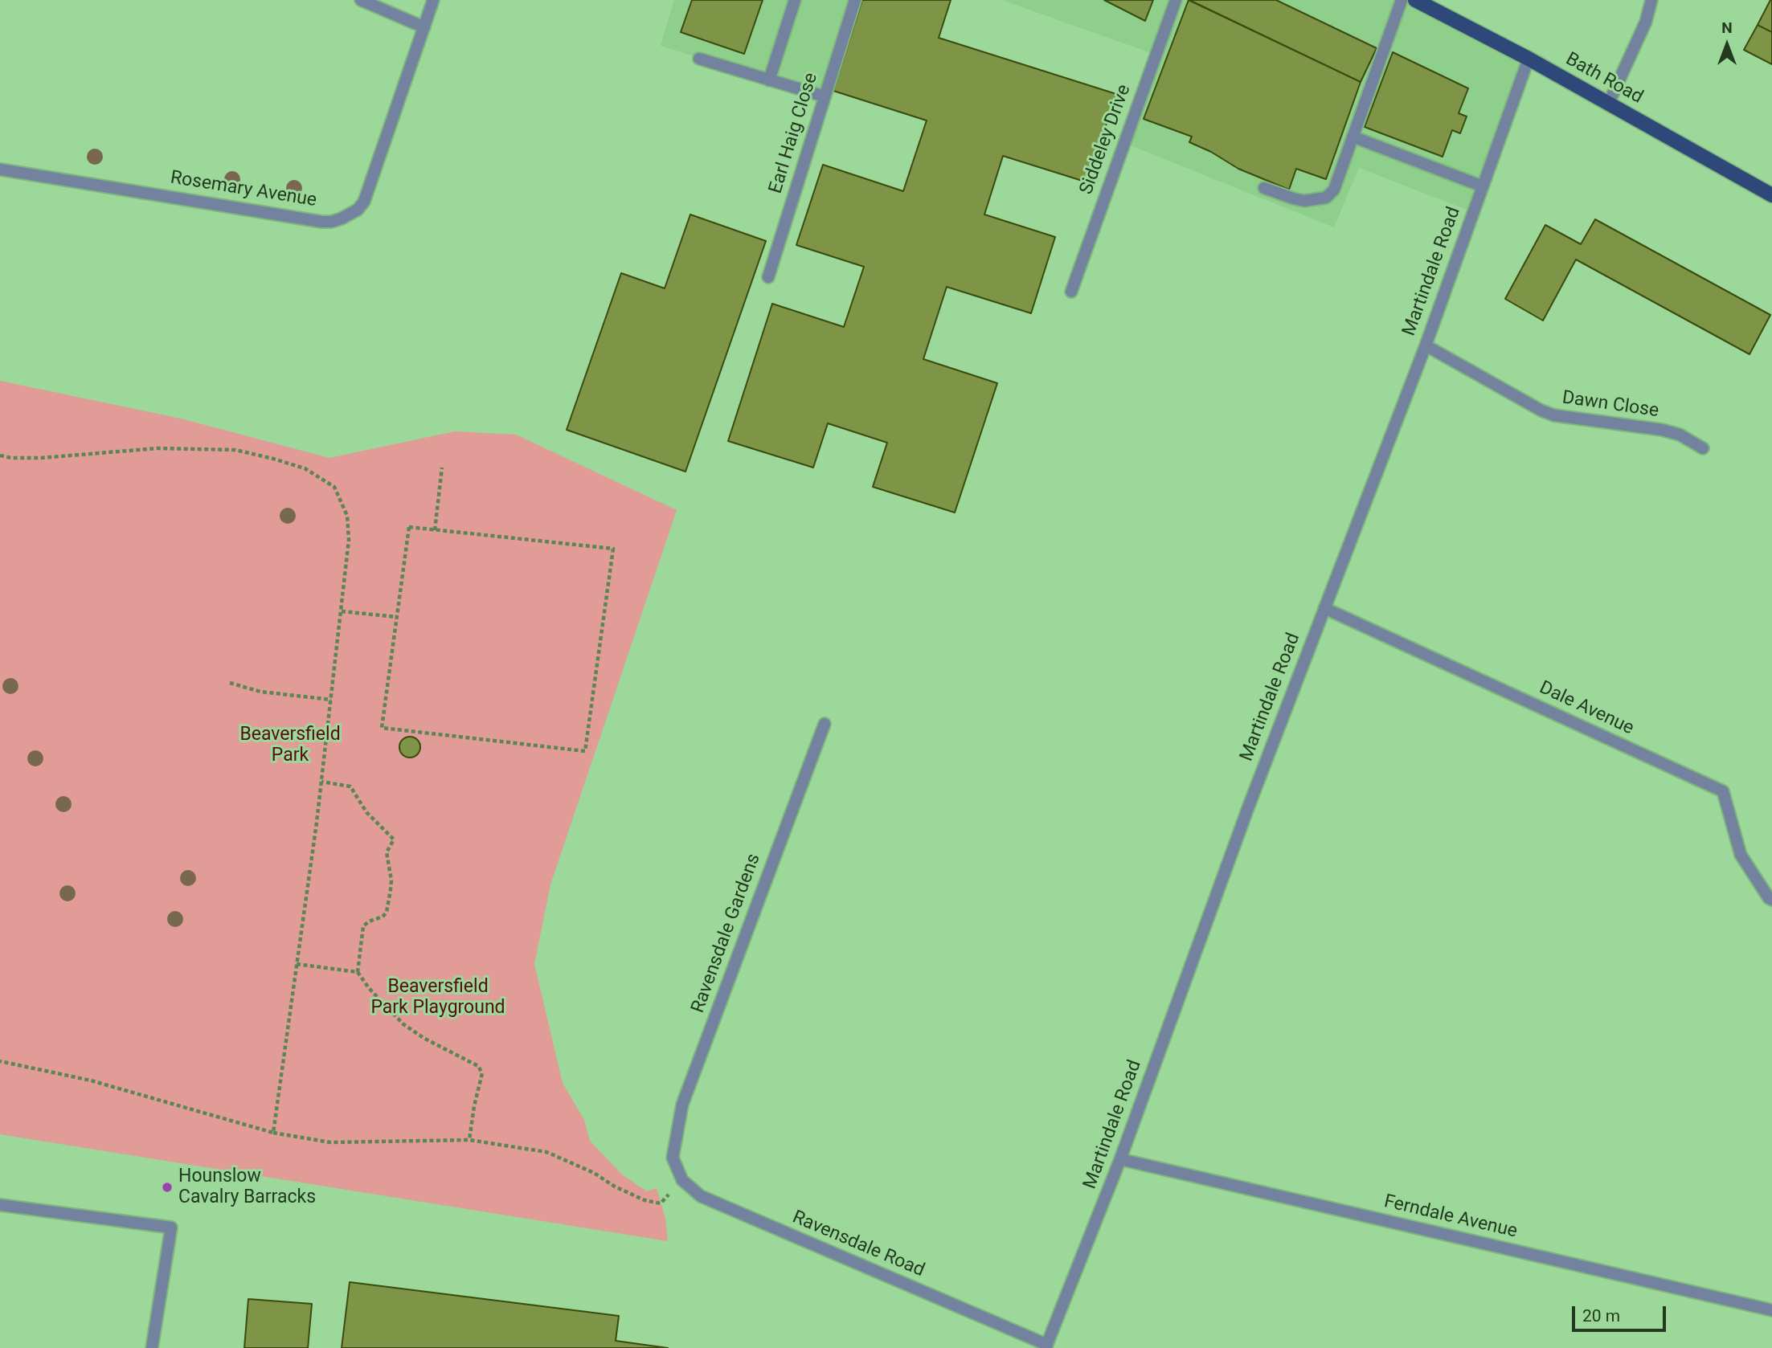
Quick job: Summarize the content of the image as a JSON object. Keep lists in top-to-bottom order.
{
  "streets": {
    "main road": ["Bath Road"],
    "street": [
      "Earl Haig Close",
      "Siddeley Drive",
      "Rosemary Avenue",
      "Martindale Road",
      "Dawn Close",
      "Dale Avenue",
      "Ravensdale Gardens",
      "Ferndale Avenue",
      "Ravensdale Road"
    ]
  },
  "crossings": [
    ["Bath Road", "Martindale Road"],
    ["Martindale Road", "Dawn Close"],
    ["Martindale Road", "Dale Avenue"],
    ["Martindale Road", "Ferndale Avenue"],
    ["Martindale Road", "Ravensdale Road"],
    ["Ravensdale Gardens", "Ravensdale Road"]
  ],
  "parks": ["Beaversfield Park", "Beaversfield Park Playground"],
  "places": ["Hounslow Cavalry Barracks"],
  "scale_bar": "20 m",
  "north": "top"
}
